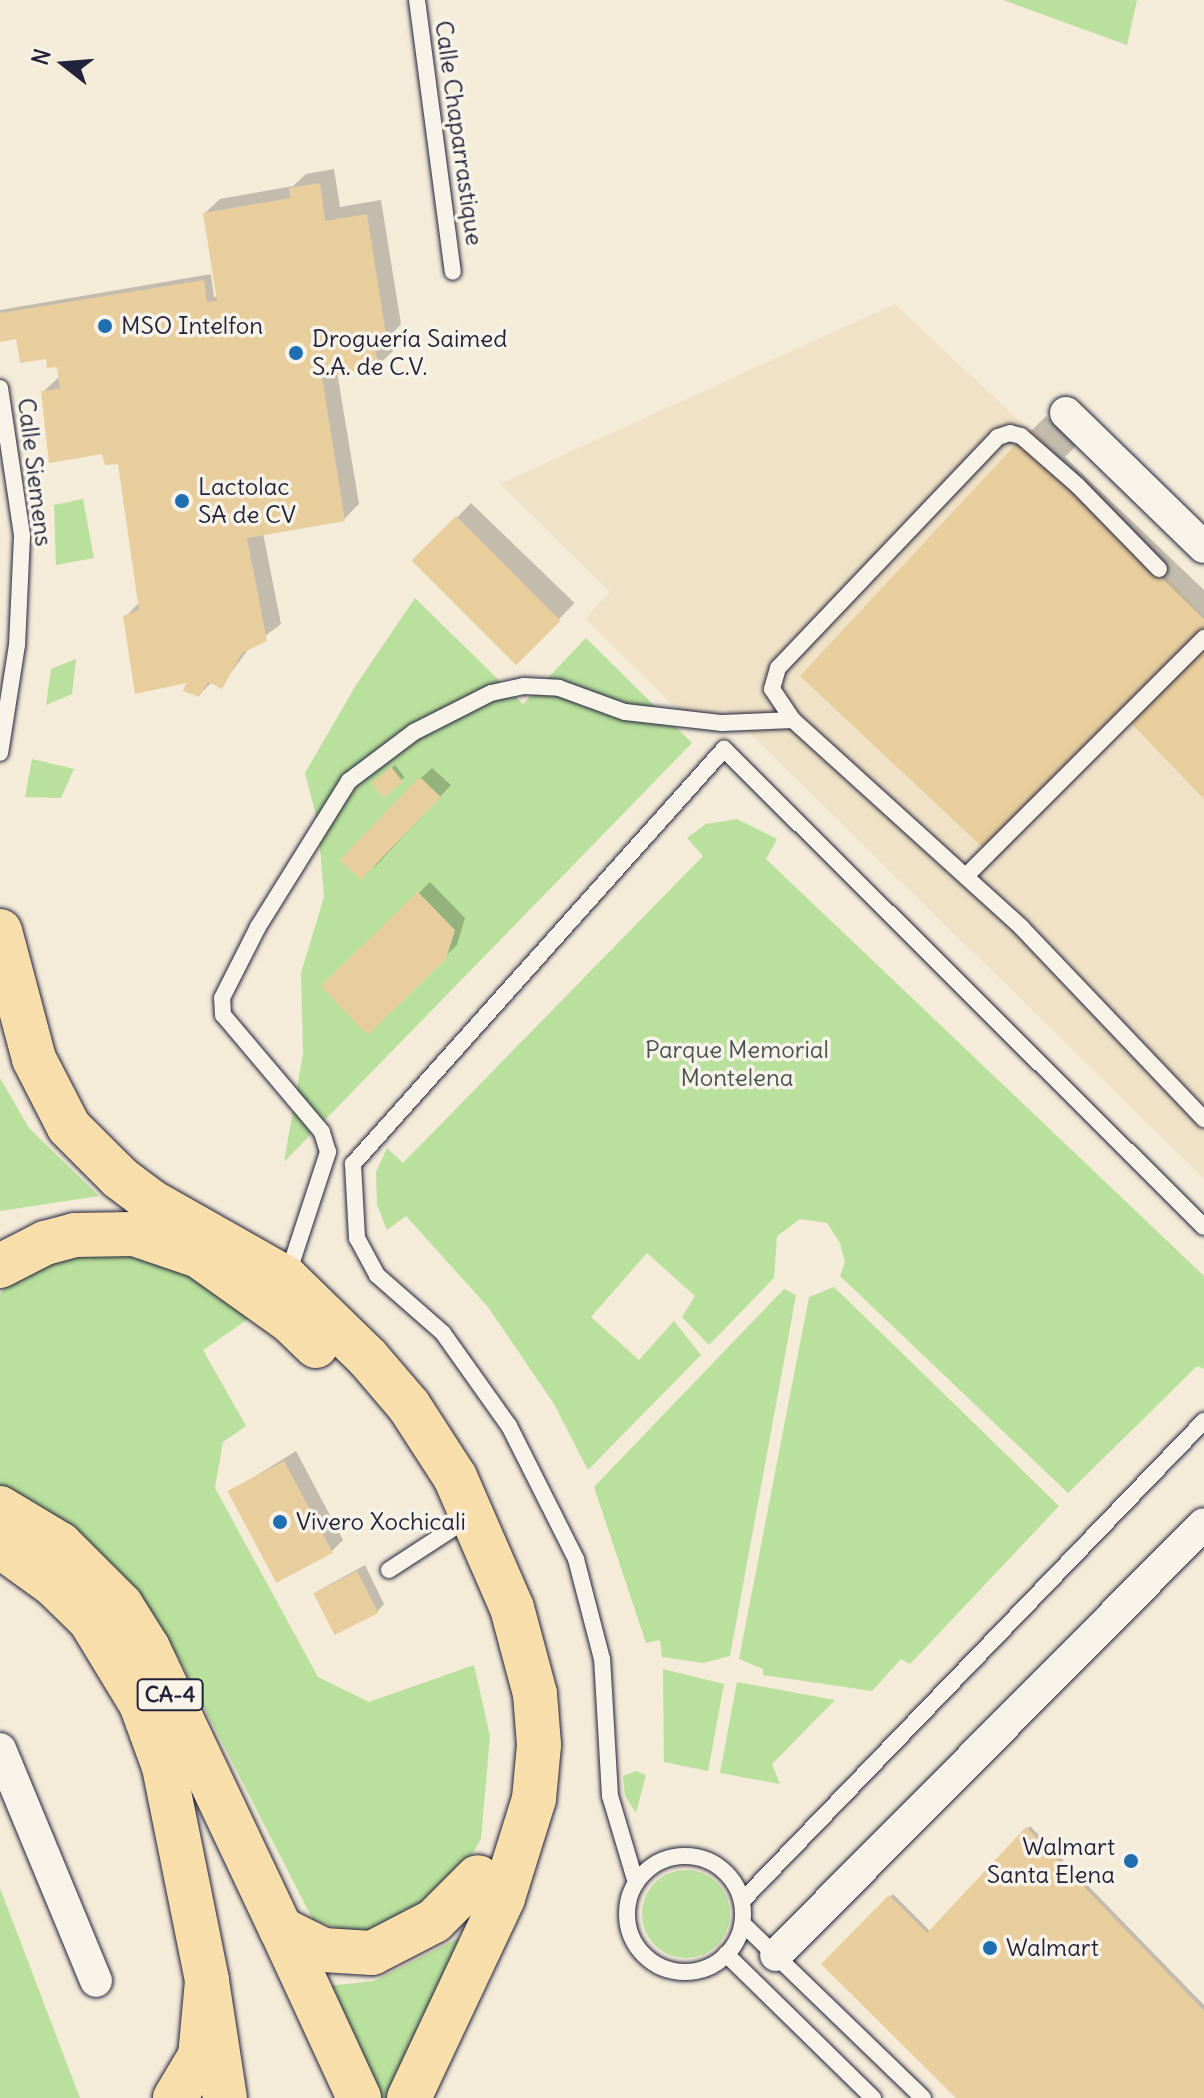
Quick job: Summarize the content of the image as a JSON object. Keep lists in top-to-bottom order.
{
  "streets": {
    "main road": ["CA-4"],
    "lane": ["Calle Chaparrastique", "Calle Siemens"]
  },
  "parks": ["Parque Memorial Montelena"],
  "places": [
    "MSO Intelfon",
    "Droguería Saimed S.A. de C.V.",
    "Lactolac SA de CV",
    "Vivero Xochicali",
    "Walmart Santa Elena",
    "Walmart"
  ],
  "north": "left"
}
